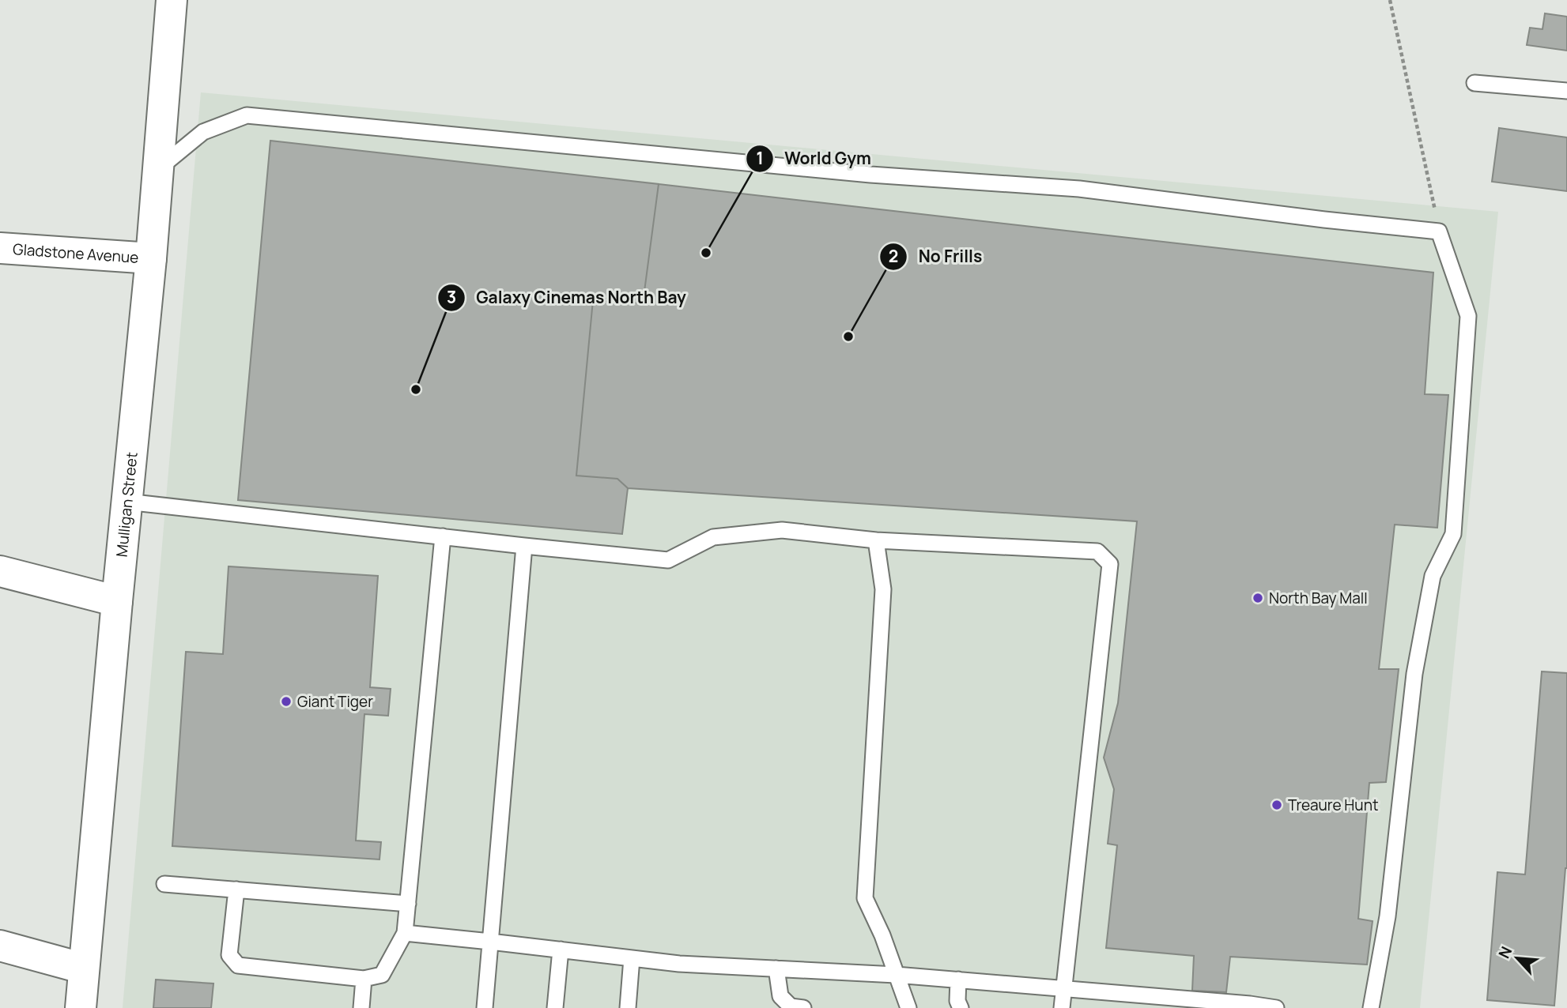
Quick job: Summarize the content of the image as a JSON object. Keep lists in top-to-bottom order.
{
  "streets": {
    "street": ["Gladstone Avenue", "Mulligan Street"]
  },
  "crossings": [
    ["Gladstone Avenue", "Mulligan Street"]
  ],
  "places": [
    "World Gym",
    "No Frills",
    "Galaxy Cinemas North Bay",
    "North Bay Mall",
    "Giant Tiger",
    "Treaure Hunt"
  ],
  "north": "top left"
}
